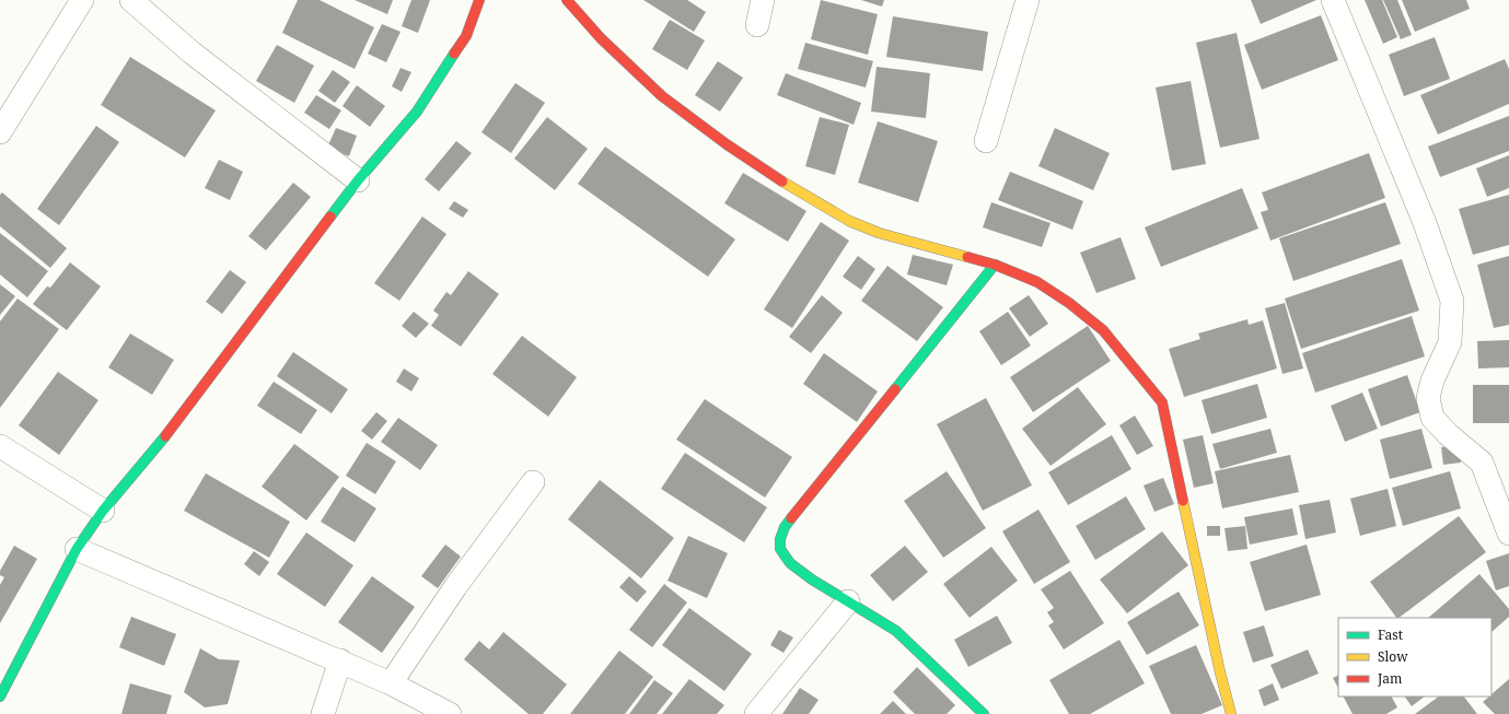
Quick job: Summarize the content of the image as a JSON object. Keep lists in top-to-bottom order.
{
  "legend": ["Fast", "Slow", "Jam"]
}
